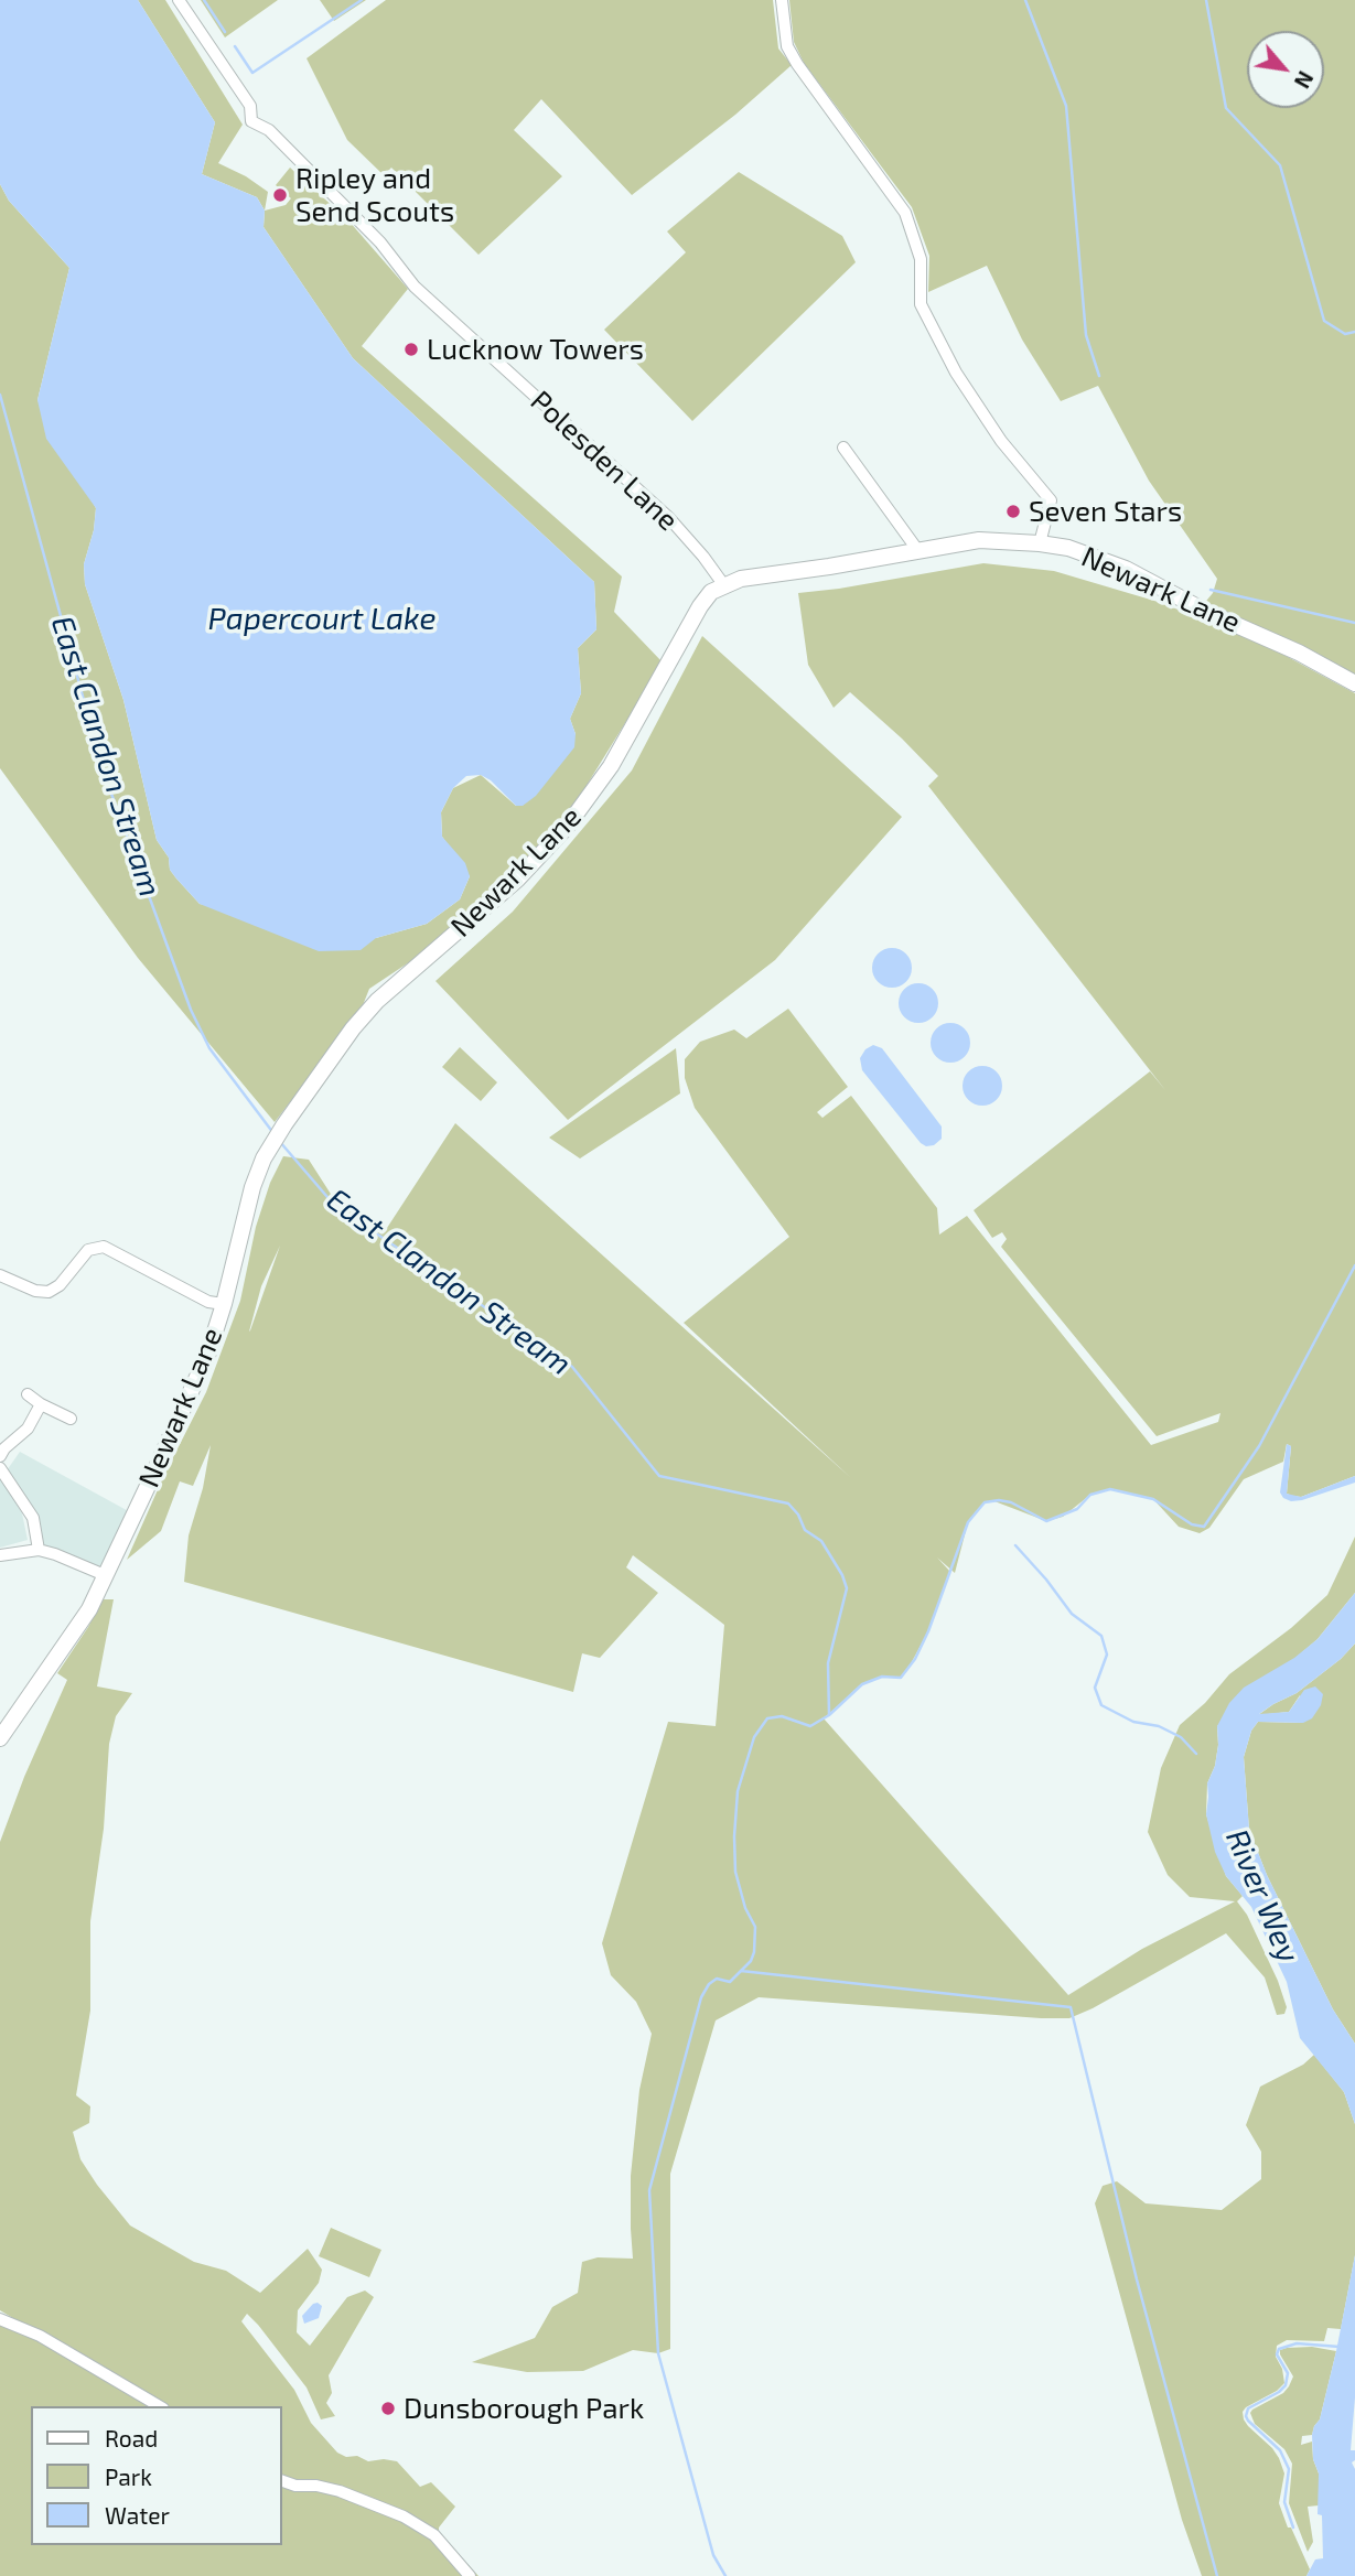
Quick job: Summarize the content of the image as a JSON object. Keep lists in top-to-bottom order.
{
  "streets": {
    "main road": ["Newark Lane"],
    "street": ["Polesden Lane"]
  },
  "crossings": [
    ["Polesden Lane", "Newark Lane"]
  ],
  "water": ["Papercourt Lake", "East Clandon Stream", "River Wey"],
  "places": [
    "Ripley and Send Scouts",
    "Lucknow Towers",
    "Seven Stars",
    "Dunsborough Park"
  ],
  "legend": ["Road", "Park", "Water"],
  "north": "bottom right"
}
